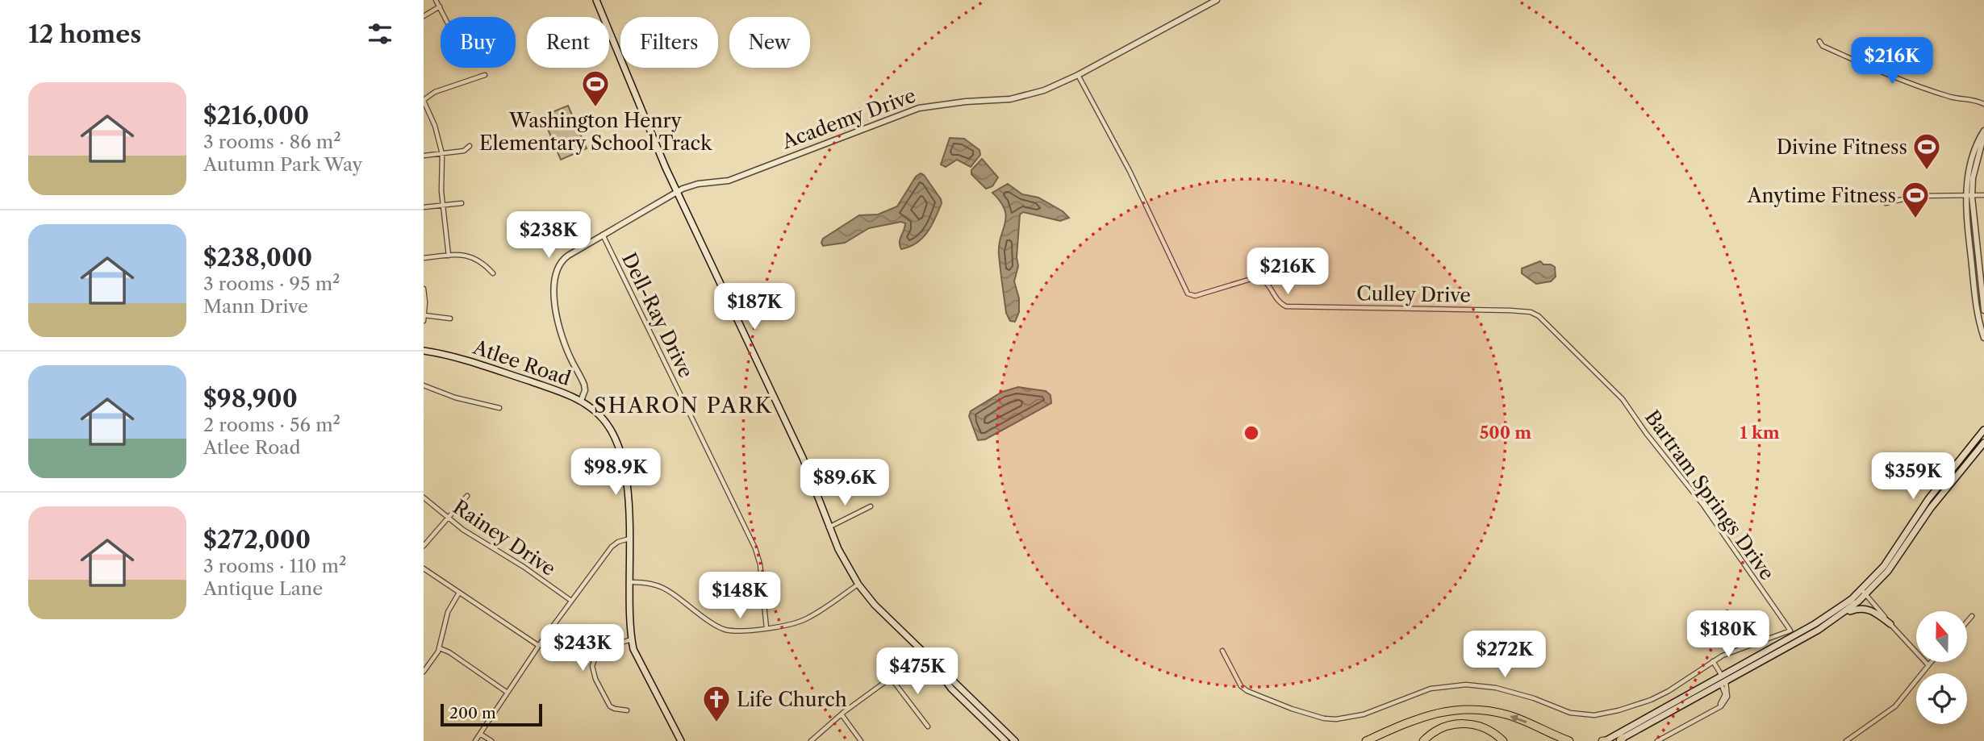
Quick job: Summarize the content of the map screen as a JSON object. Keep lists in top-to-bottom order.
{
  "streets": {
    "main road": ["Atlee Road"],
    "street": [
      "Academy Drive",
      "Culley Drive",
      "Dell-Ray Drive",
      "Bartram Springs Drive",
      "Rainey Drive"
    ]
  },
  "crossings": [
    ["Academy Drive", "Culley Drive"],
    ["Academy Drive", "Dell-Ray Drive"],
    ["Academy Drive", "Atlee Road"],
    ["Culley Drive", "Bartram Springs Drive"]
  ],
  "districts": ["SHARON PARK"],
  "places": {
    "sports": ["Washington Henry Elementary School Track", "Divine Fitness", "Anytime Fitness"],
    "church": ["Life Church"]
  },
  "scale_bar": "200 m",
  "north": "top",
  "page": {
    "heading": "12 homes",
    "chip": [
      "Buy",
      "Rent",
      "Filters",
      "New"
    ],
    "price": [
      "$216K",
      "$238K",
      "$216K",
      "$187K",
      "$98.9K",
      "$359K",
      "$89.6K",
      "$148K",
      "$180K",
      "$243K",
      "$272K",
      "$475K"
    ],
    "list": [
      {
        "name": "$216,000",
        "note": "3 rooms · 86 m² · Autumn Park Way"
      },
      {
        "name": "$238,000",
        "note": "3 rooms · 95 m² · Mann Drive"
      },
      {
        "name": "$98,900",
        "note": "2 rooms · 56 m² · Atlee Road"
      },
      {
        "name": "$272,000",
        "note": "3 rooms · 110 m² · Antique Lane"
      }
    ],
    "scale": "200 m"
  },
  "rings": ["500 m", "1 km"]
}
